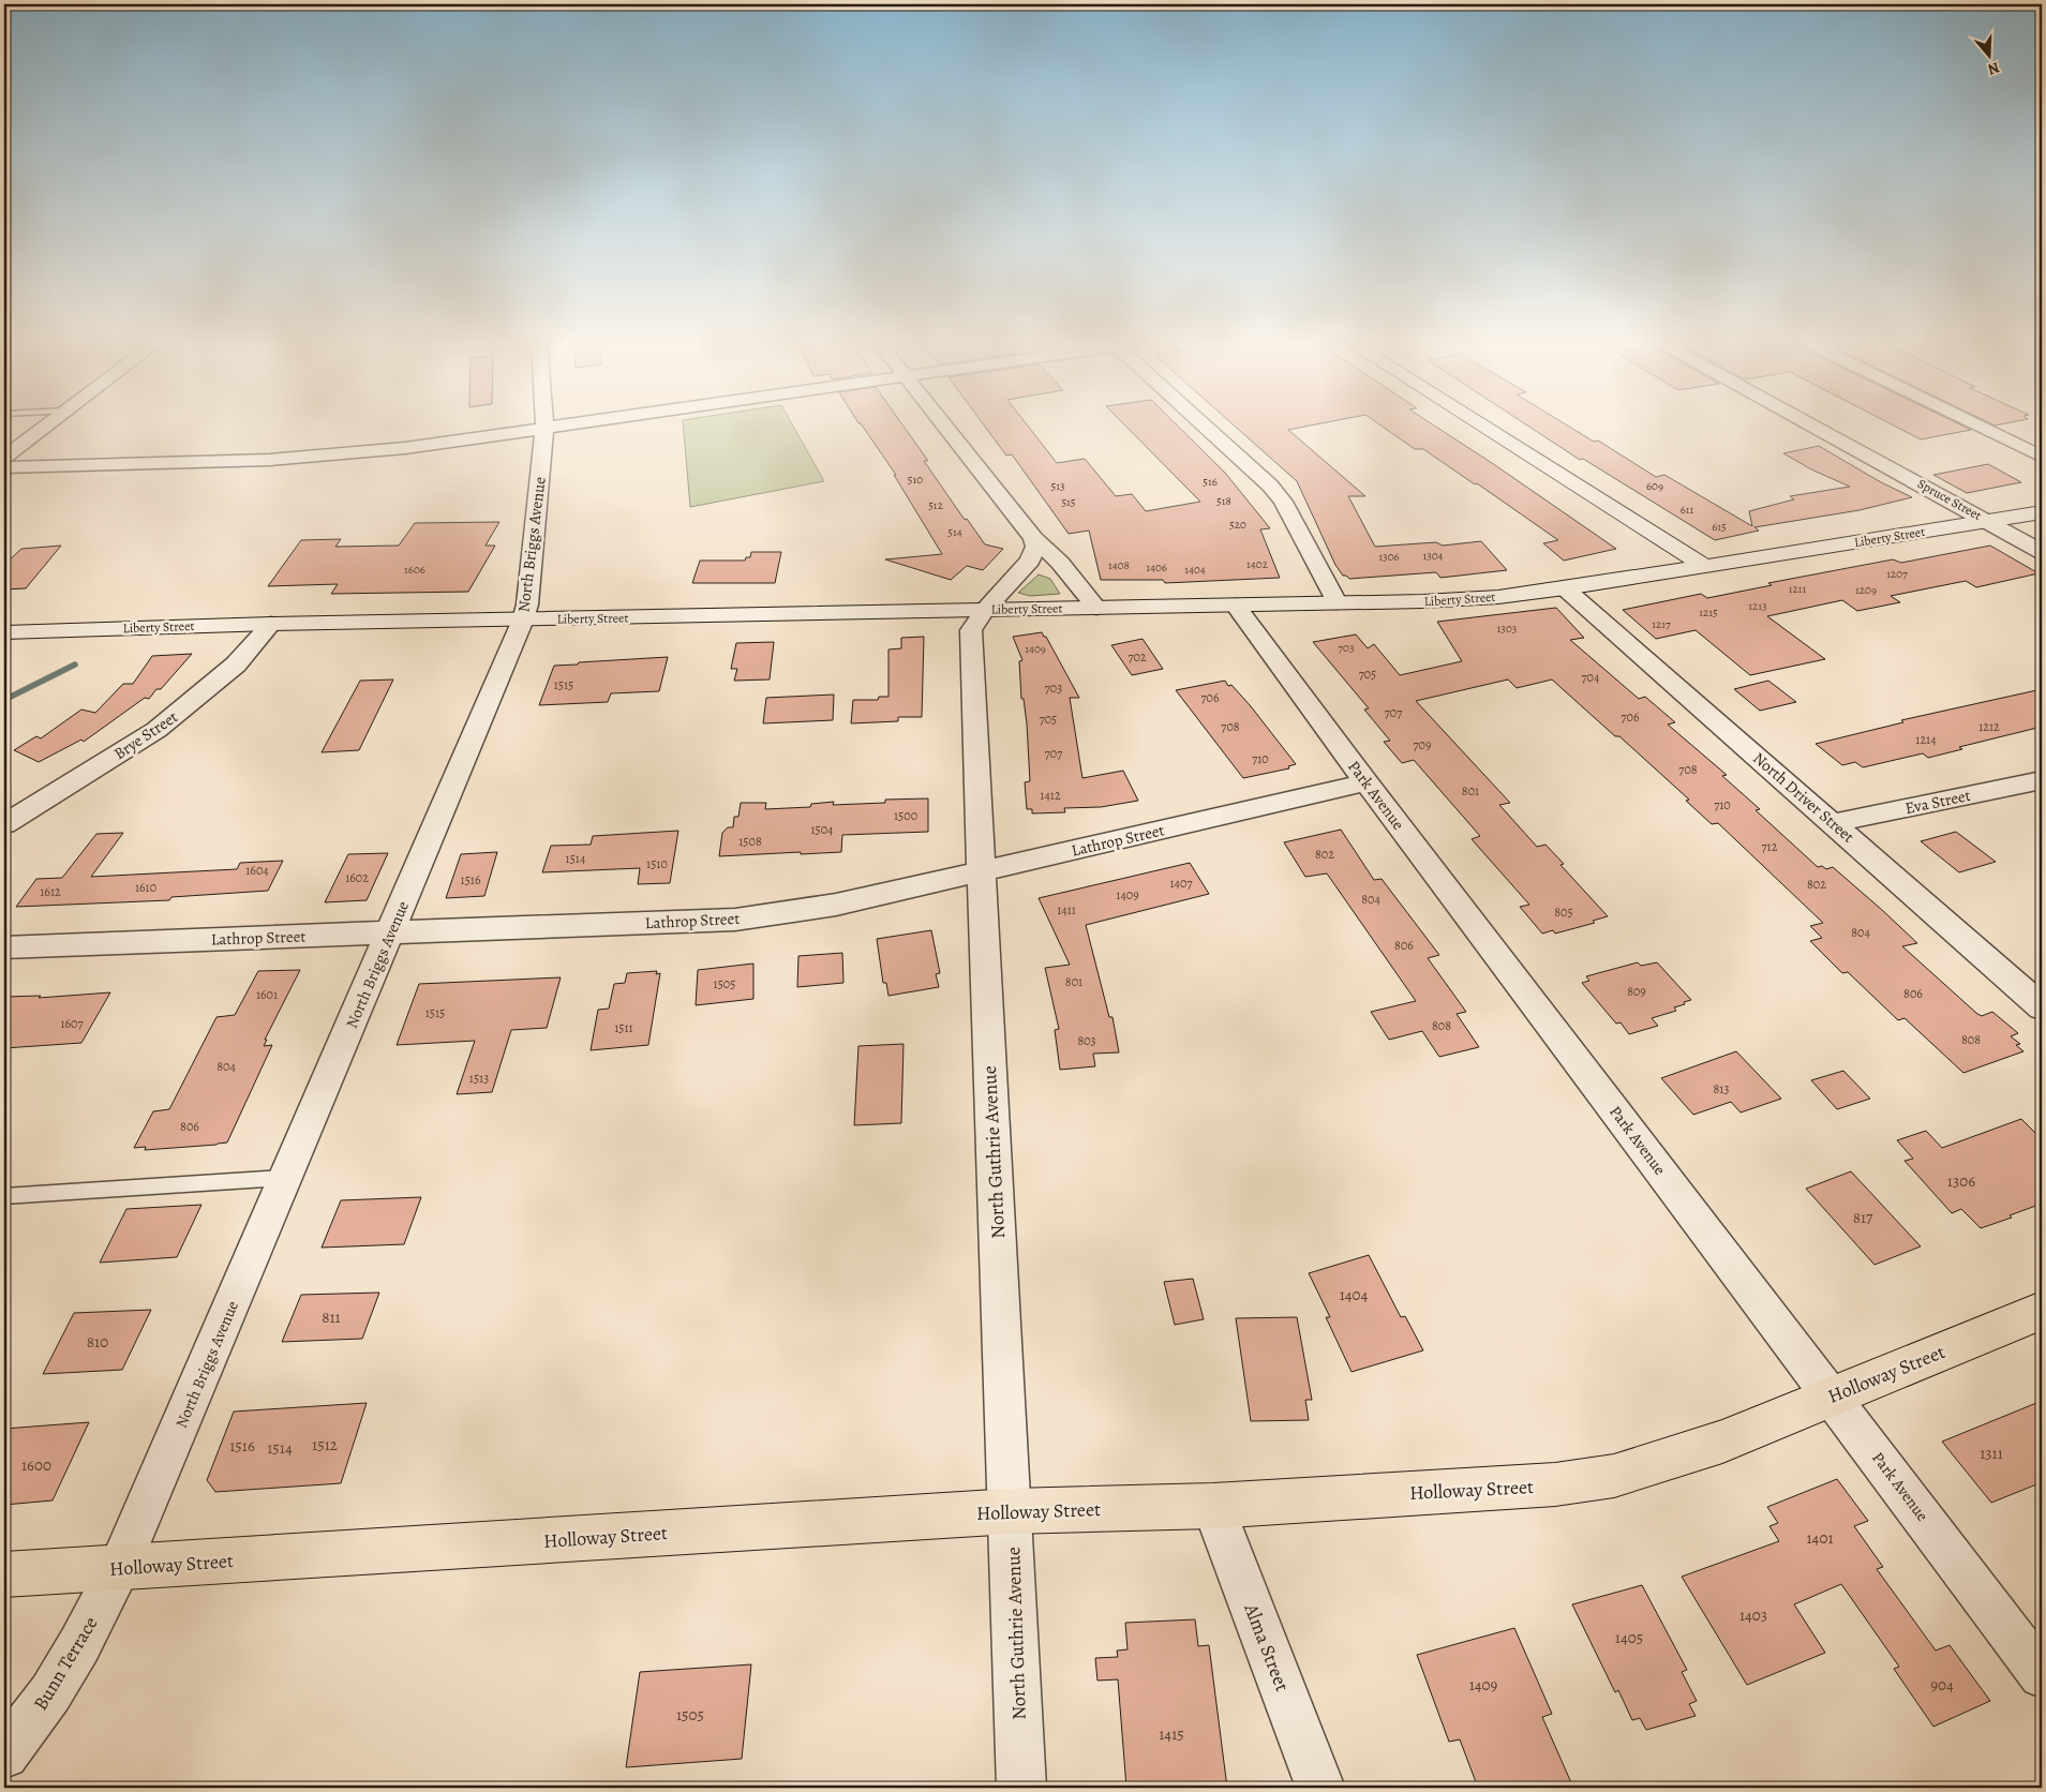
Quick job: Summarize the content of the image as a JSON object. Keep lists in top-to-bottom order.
{
  "streets": {
    "main road": ["Holloway Street"],
    "street": [
      "Spruce Street",
      "Liberty Street",
      "North Briggs Avenue",
      "Brye Street",
      "Park Avenue",
      "North Driver Street",
      "Eva Street",
      "Lathrop Street",
      "North Guthrie Avenue",
      "Alma Street",
      "Bunn Terrace"
    ]
  },
  "crossings": [
    ["Spruce Street", "Liberty Street"],
    ["Liberty Street", "North Briggs Avenue"],
    ["Liberty Street", "Brye Street"],
    ["Liberty Street", "Park Avenue"],
    ["Liberty Street", "North Driver Street"],
    ["Liberty Street", "North Guthrie Avenue"],
    ["North Briggs Avenue", "Lathrop Street"],
    ["North Briggs Avenue", "Holloway Street"],
    ["North Briggs Avenue", "Bunn Terrace"],
    ["Park Avenue", "Lathrop Street"],
    ["Park Avenue", "Holloway Street"],
    ["North Driver Street", "Eva Street"],
    ["Lathrop Street", "North Guthrie Avenue"],
    ["North Guthrie Avenue", "Holloway Street"],
    ["Holloway Street", "Alma Street"],
    ["Holloway Street", "Bunn Terrace"]
  ],
  "house_numbers": [
    "510",
    "516",
    "513",
    "609",
    "518",
    "515",
    "512",
    "611",
    "520",
    "615",
    "514",
    "1304",
    "1306",
    "1402",
    "1408",
    "1406",
    "1606",
    "1404",
    "1207",
    "1211",
    "1209",
    "1213",
    "1215",
    "1217",
    "1303",
    "703",
    "1409",
    "702",
    "705",
    "704",
    "1515",
    "703",
    "706",
    "707",
    "706",
    "705",
    "708",
    "1212",
    "1214",
    "709",
    "707",
    "710",
    "708",
    "801",
    "1412",
    "710",
    "1500",
    "1504",
    "1508",
    "712",
    "802",
    "1514",
    "1510",
    "1604",
    "1602",
    "1516",
    "1407",
    "802",
    "1610",
    "1612",
    "1409",
    "804",
    "1411",
    "805",
    "804",
    "806",
    "801",
    "1505",
    "809",
    "806",
    "1601",
    "1515",
    "1607",
    "808",
    "1511",
    "808",
    "803",
    "804",
    "1513",
    "813",
    "806",
    "1306",
    "817",
    "1404",
    "811",
    "810",
    "1512",
    "1516",
    "1514",
    "1311",
    "1600",
    "1401",
    "1403",
    "1405",
    "1409",
    "904",
    "1505",
    "1415"
  ],
  "north": "bottom"
}
